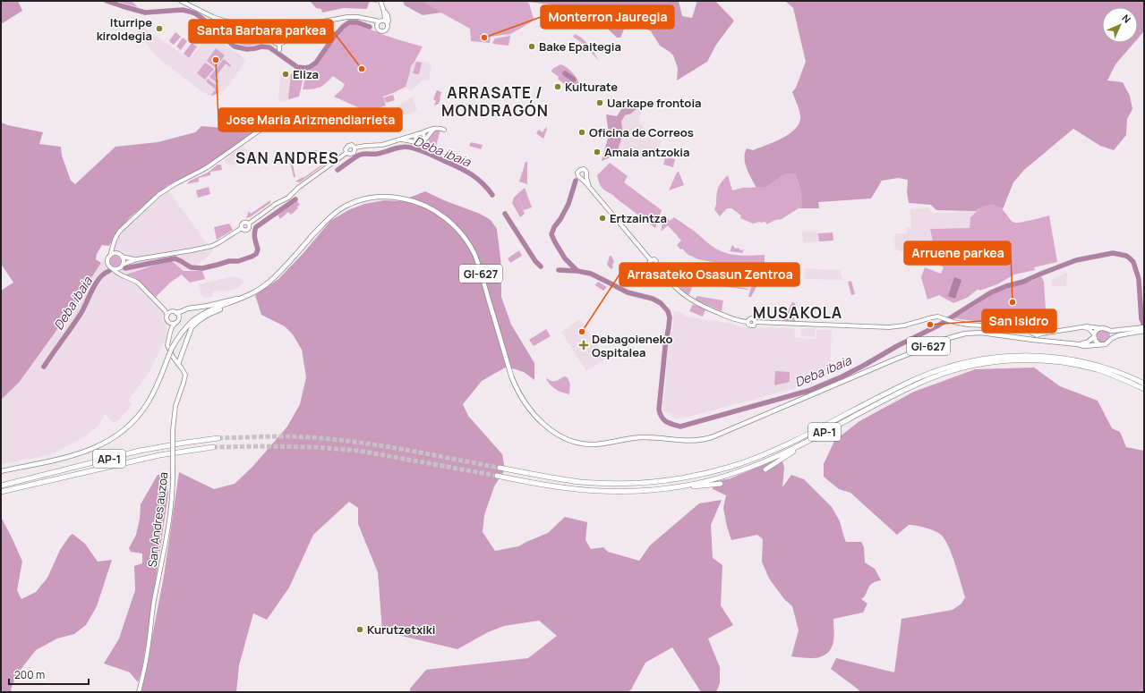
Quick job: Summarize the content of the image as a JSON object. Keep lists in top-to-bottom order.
{
  "streets": {
    "highway": ["AP-1"],
    "main road": ["GI-627"],
    "street": ["San Andres auzoa"]
  },
  "districts": ["ARRASATE / MONDRAGÓN", "SAN ANDRES", "MUSAKOLA"],
  "water": ["Deba ibaia"],
  "places": {
    "other": [
      "Iturripe kiroldegia",
      "Monterron Jauregia",
      "Bake Epaitegia",
      "Jose Maria Arizmendiarrieta",
      "Santa Barbara parkea",
      "Eliza",
      "Kulturate",
      "Uarkape frontoia",
      "Oficina de Correos",
      "Amaia antzokia",
      "Ertzaintza",
      "Arruene parkea",
      "San Isidro",
      "Arrasateko Osasun Zentroa",
      "Kurutzetxiki"
    ],
    "health": ["Debagoieneko Ospitalea"]
  },
  "scale_bar": "200 m",
  "north": "top right"
}
